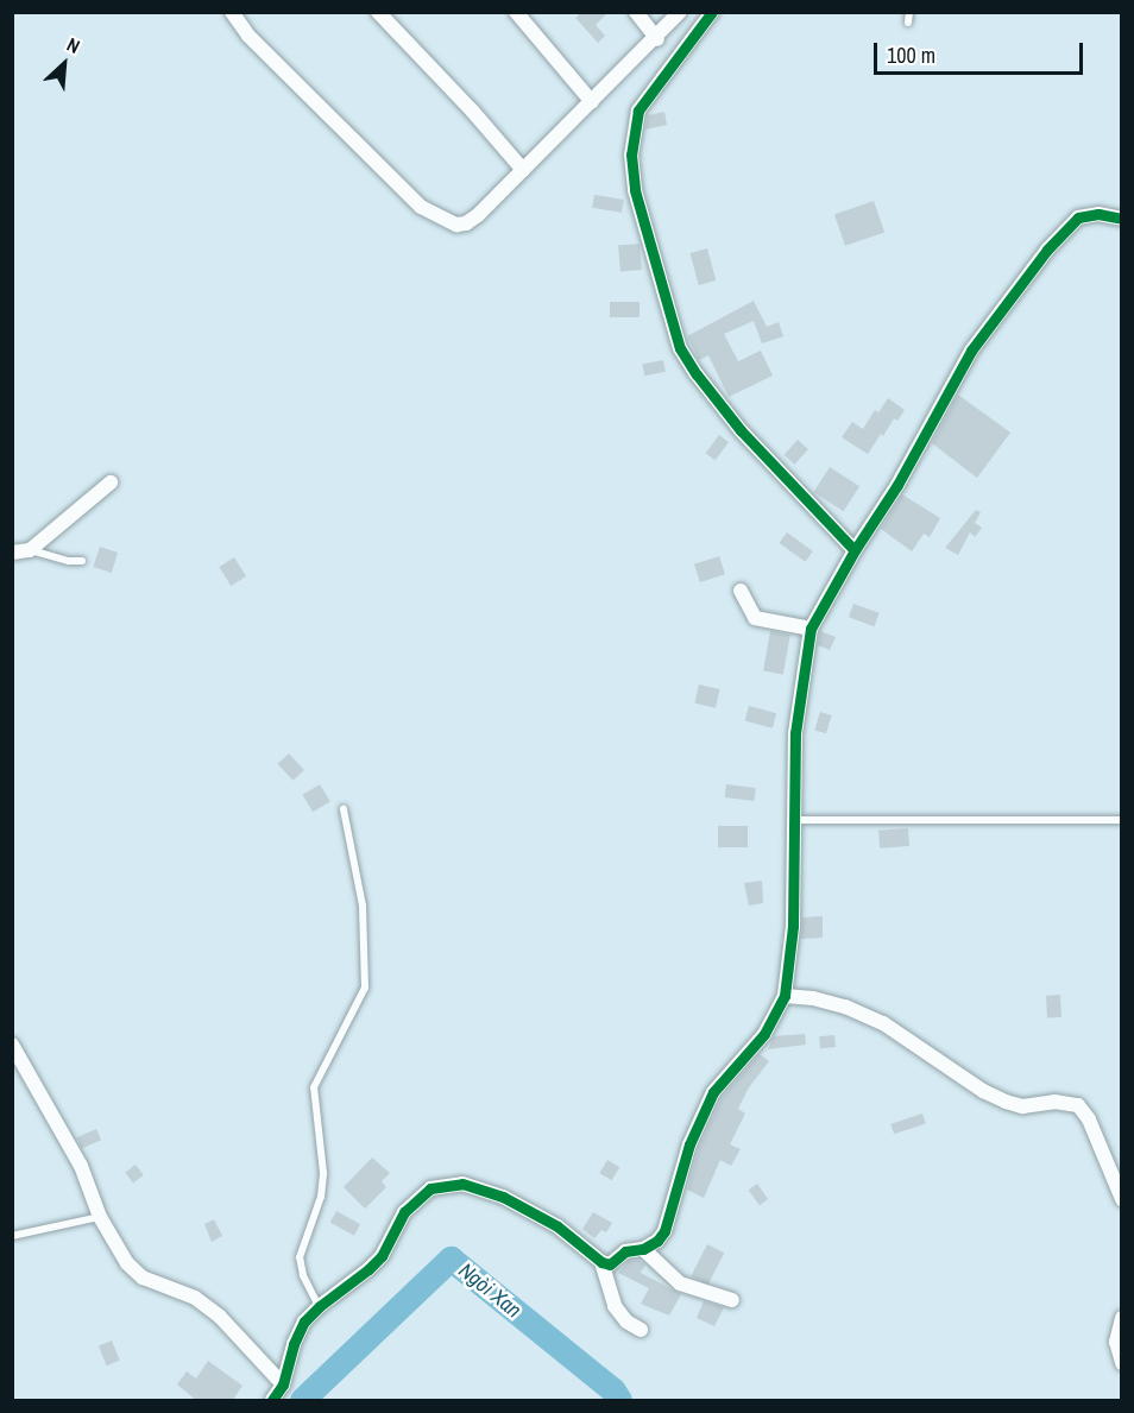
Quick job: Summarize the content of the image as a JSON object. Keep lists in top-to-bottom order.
{
  "water": ["Ngòi Xan"],
  "scale_bar": "100 m",
  "north": "top right"
}
